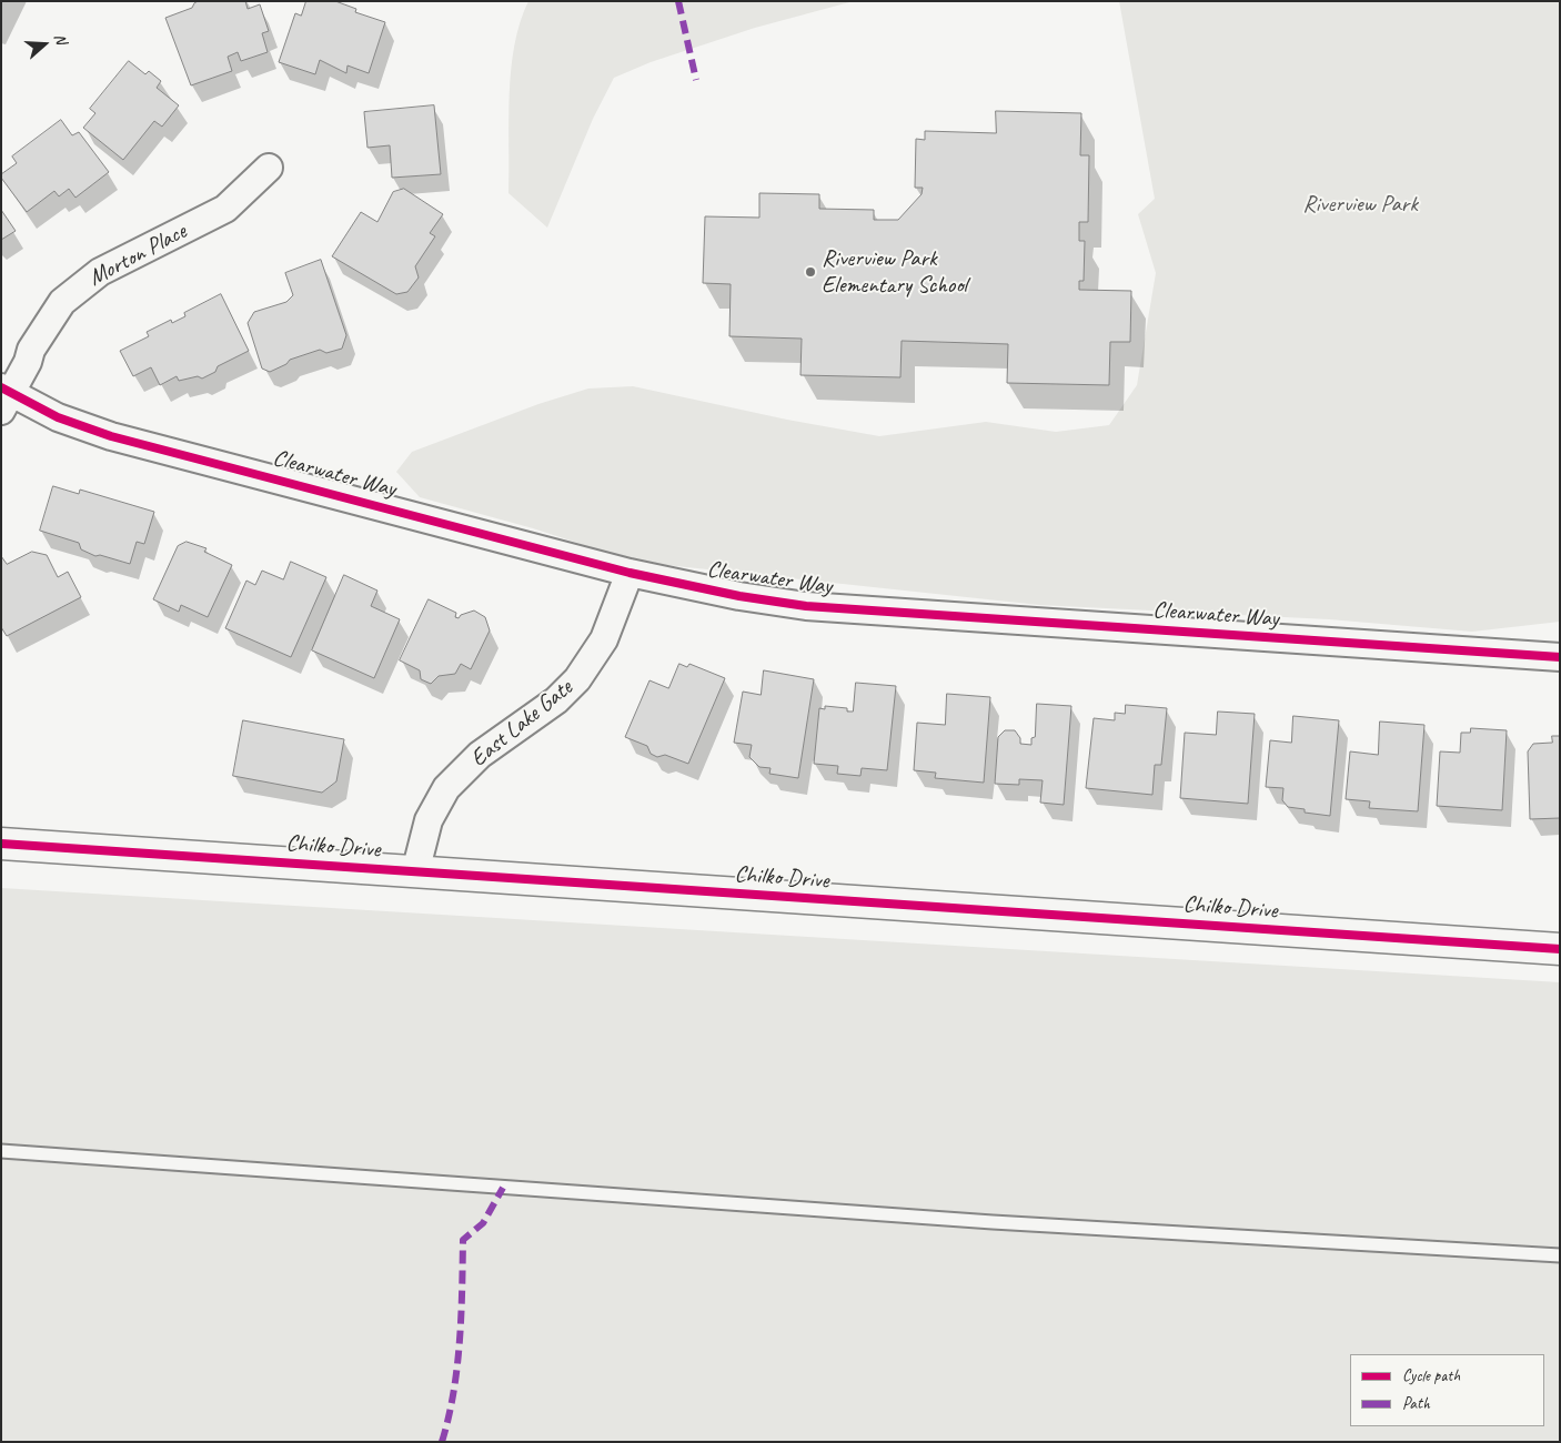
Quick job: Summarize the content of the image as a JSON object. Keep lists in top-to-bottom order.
{
  "streets": {
    "street": [
      "Morton Place",
      "Clearwater Way",
      "East Lake Gate",
      "Chilko Drive"
    ]
  },
  "crossings": [
    ["Morton Place", "Clearwater Way"],
    ["Clearwater Way", "East Lake Gate"],
    ["East Lake Gate", "Chilko Drive"]
  ],
  "parks": ["Riverview Park"],
  "places": ["Riverview Park Elementary School"],
  "legend": ["Cycle path", "Path"],
  "north": "right"
}
